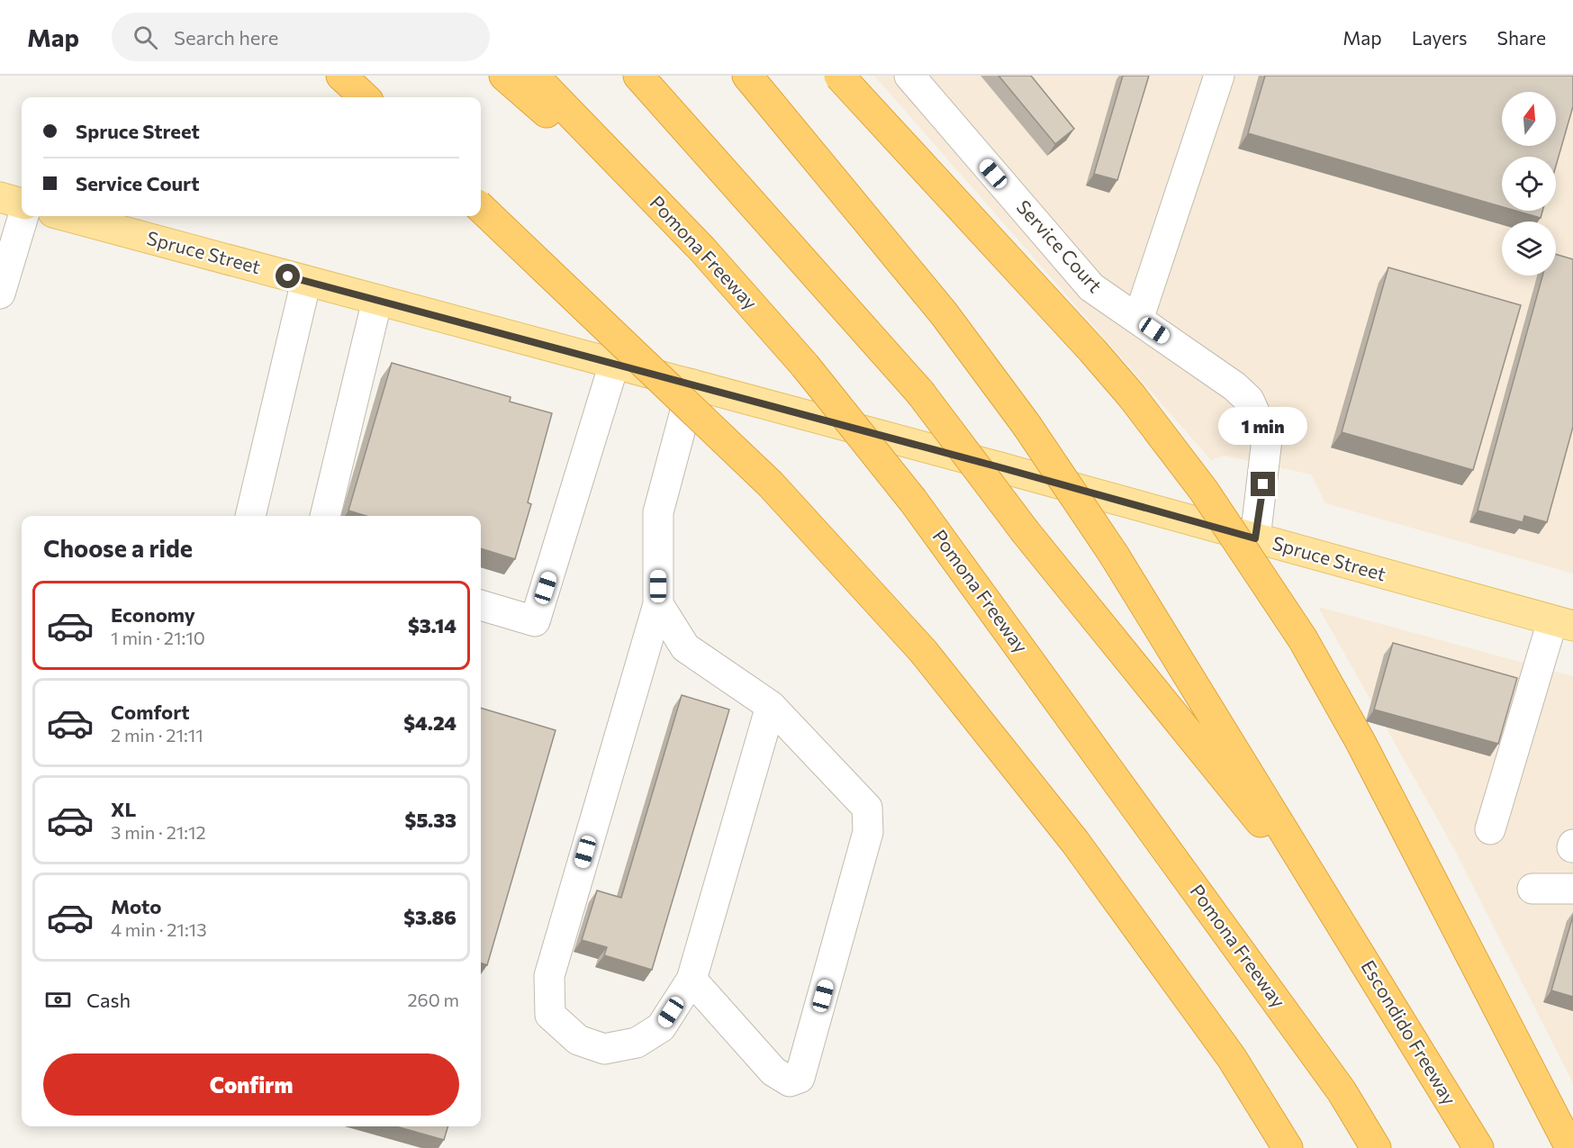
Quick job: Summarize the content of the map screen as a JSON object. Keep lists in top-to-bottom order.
{
  "streets": {
    "highway": ["Pomona Freeway", "Escondido Freeway"],
    "main road": ["Spruce Street"],
    "street": ["Service Court"]
  },
  "crossings": [
    ["Service Court", "Spruce Street"]
  ],
  "north": "top",
  "page": {
    "header": "Map",
    "search": "Search here",
    "nav": ["Map", "Layers", "Share"],
    "banner": ["Spruce Street", "Service Court"],
    "bubble": "1 min",
    "heading": "Choose a ride",
    "list": [
      {
        "name": "Economy",
        "note": "1 min · 21:10",
        "value": "$3.14"
      },
      {
        "name": "Comfort",
        "note": "2 min · 21:11",
        "value": "$4.24"
      },
      {
        "name": "XL",
        "note": "3 min · 21:12",
        "value": "$5.33"
      },
      {
        "name": "Moto",
        "note": "4 min · 21:13",
        "value": "$3.86"
      }
    ],
    "pay": ["Cash", "260 m"],
    "buttons": "Confirm"
  }
}
